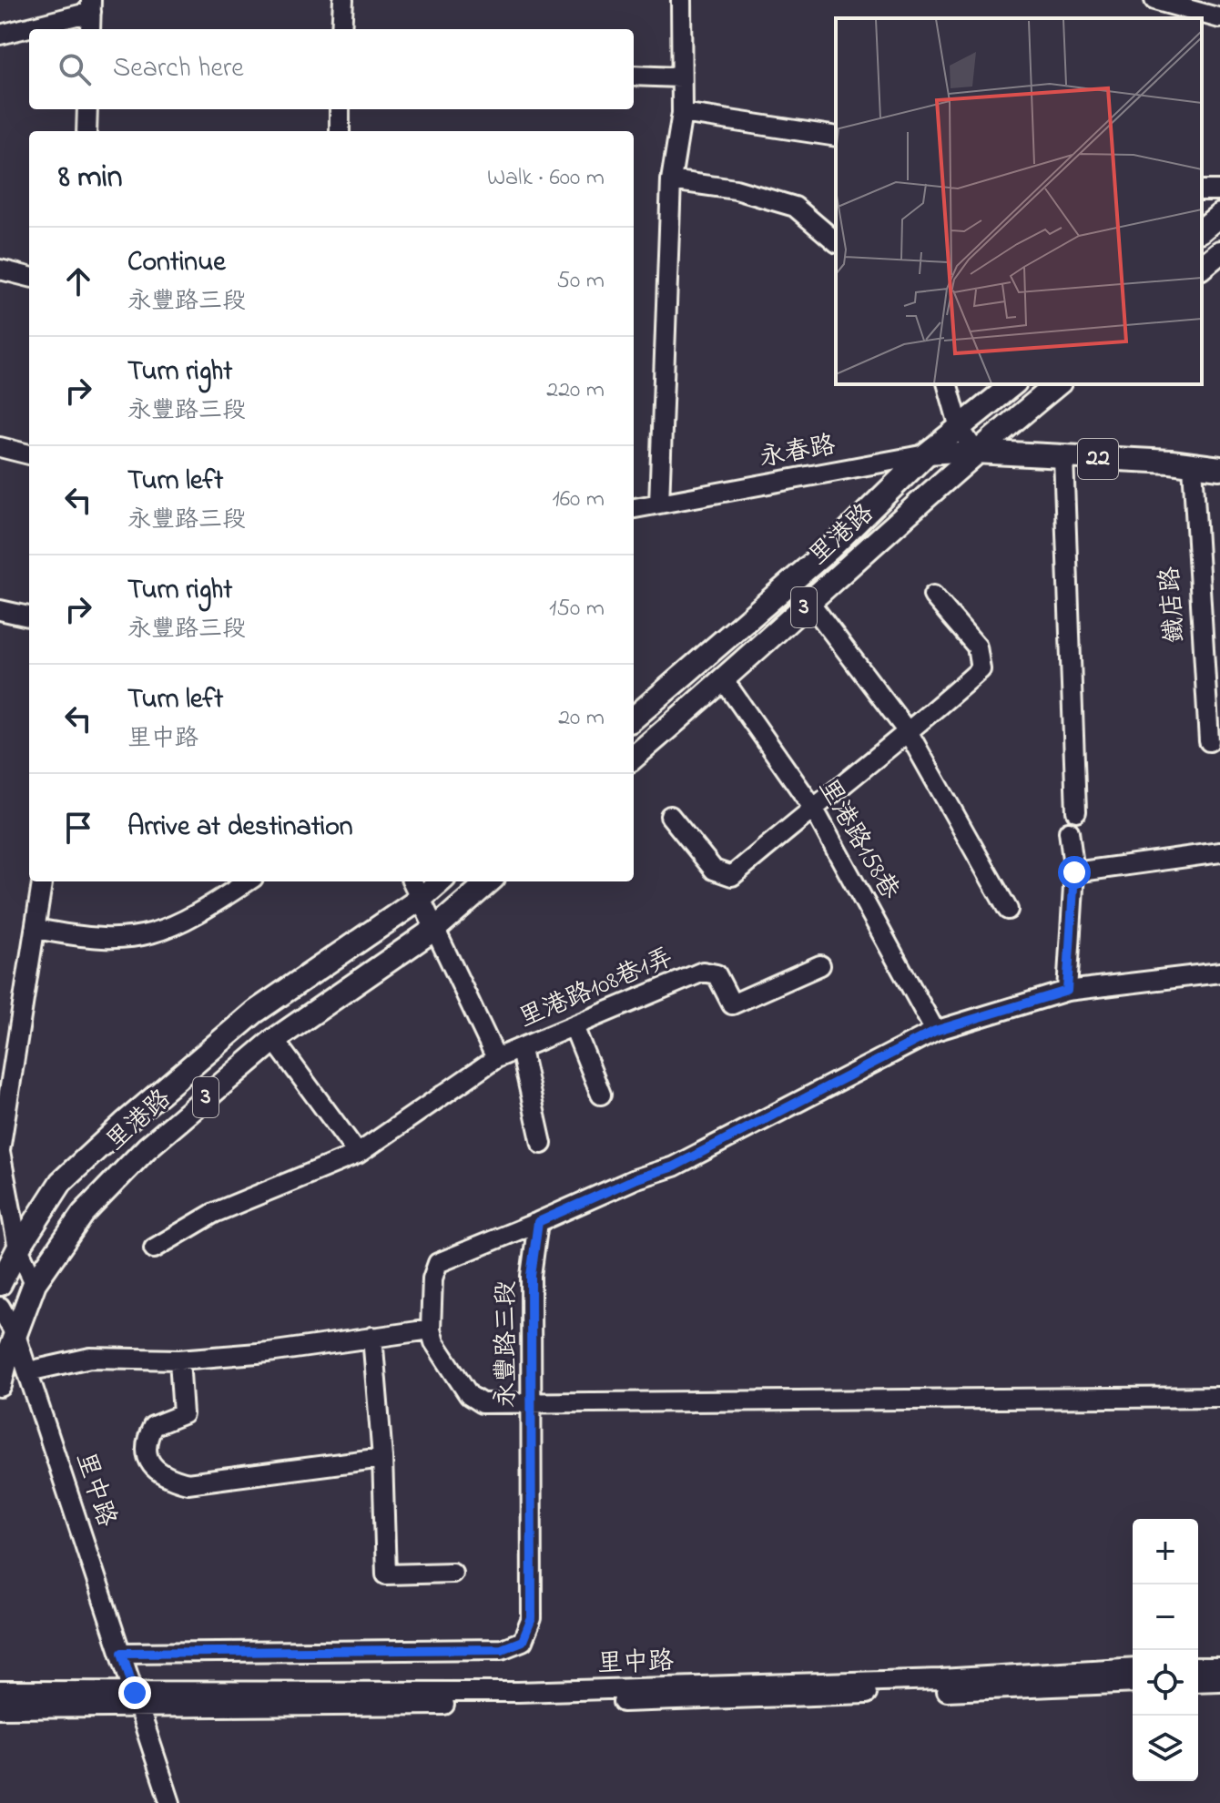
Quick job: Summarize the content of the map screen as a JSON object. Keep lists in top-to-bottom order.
{
  "streets": {
    "main road": ["22", "里港路", "3"],
    "street": [
      "永春路",
      "鐵店路",
      "里港路158巷",
      "里港路108巷1弄",
      "永豐路三段",
      "里中路"
    ]
  },
  "crossings": [
    ["永春路", "22"],
    ["永春路", "里港路"],
    ["22", "里港路"],
    ["22", "鐵店路"],
    ["里港路", "里港路158巷"],
    ["里港路", "里中路"],
    ["永豐路三段", "里中路"]
  ],
  "page": {
    "search": "Search here",
    "heading": ["8 min", "Walk · 600 m"],
    "list": [
      ["Continue", "永豐路三段", "50 m"],
      ["Turn right", "永豐路三段", "220 m"],
      ["Turn left", "永豐路三段", "160 m"],
      ["Turn right", "永豐路三段", "150 m"],
      ["Turn left", "里中路", "20 m"],
      "Arrive at destination"
    ],
    "map_buttons": ["+", "−"]
  }
}
